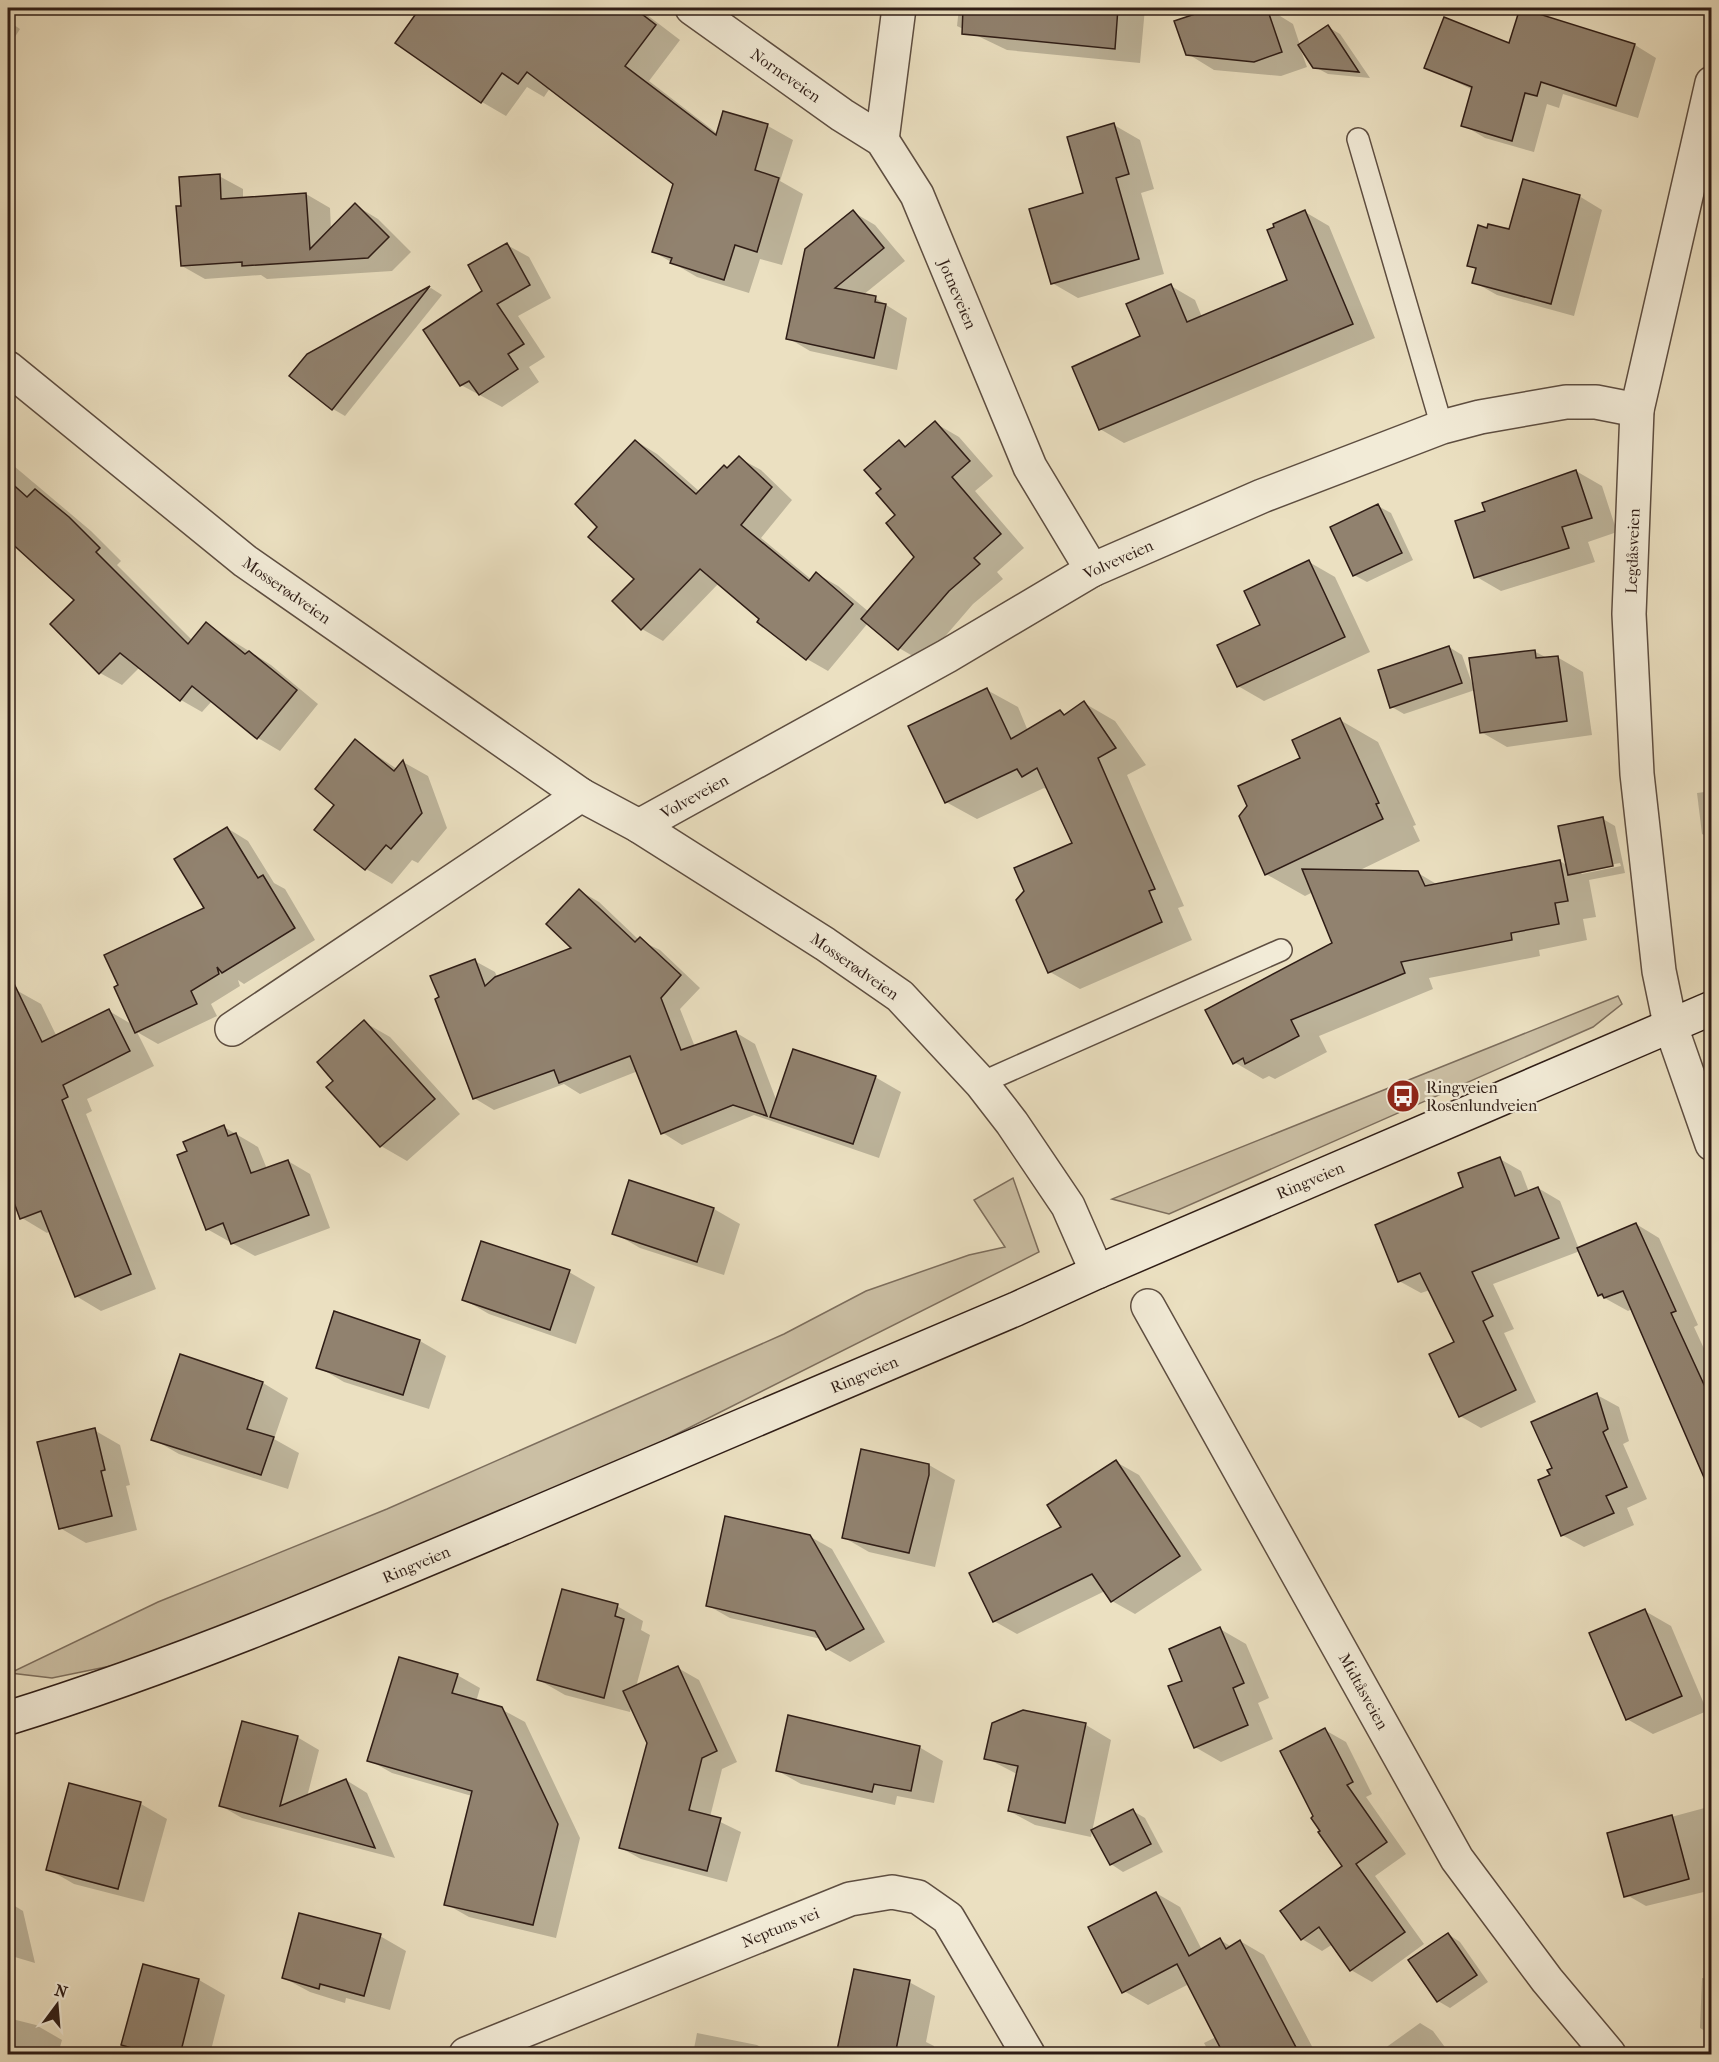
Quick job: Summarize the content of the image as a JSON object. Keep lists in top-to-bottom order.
{
  "streets": {
    "street": [
      "Norneveien",
      "Jotneveien",
      "Legdåsveien",
      "Volveveien",
      "Mosserødveien",
      "Ringveien",
      "Midtåsveien",
      "Neptuns vei"
    ]
  },
  "crossings": [
    ["Norneveien", "Jotneveien"],
    ["Jotneveien", "Volveveien"],
    ["Legdåsveien", "Volveveien"],
    ["Legdåsveien", "Ringveien"],
    ["Volveveien", "Mosserødveien"],
    ["Mosserødveien", "Ringveien"]
  ],
  "places": {
    "bus stop": ["Ringveien Rosenlundveien"]
  },
  "north": "top"
}
